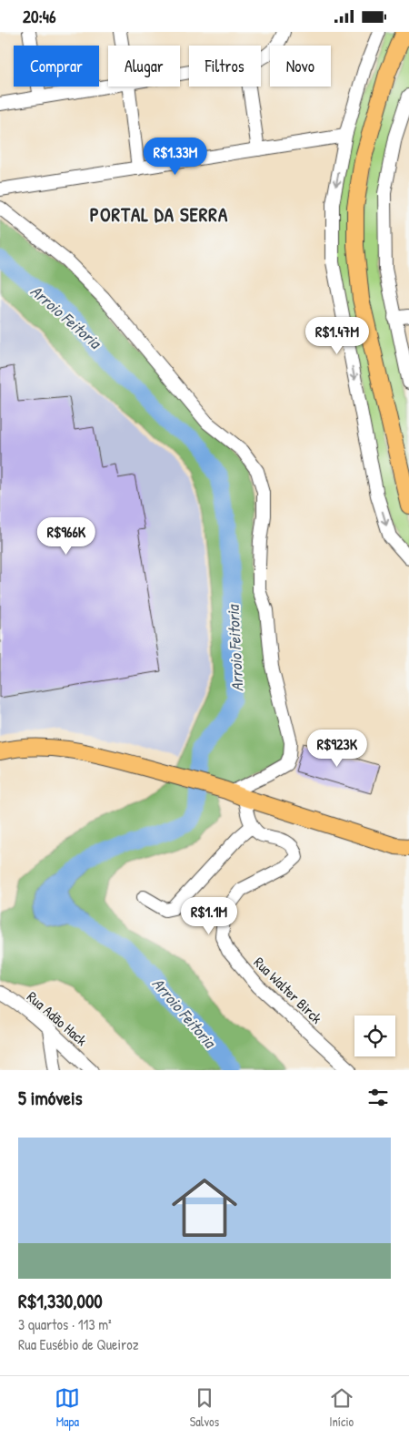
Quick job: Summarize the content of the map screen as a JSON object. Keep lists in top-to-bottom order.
{
  "streets": {
    "street": ["Rua Walter Birck", "Rua Adão Hack"]
  },
  "districts": ["PORTAL DA SERRA"],
  "water": ["Arroio Feitoria"],
  "page": {
    "status": "20:46",
    "chip": [
      "Comprar",
      "Alugar",
      "Filtros",
      "Novo"
    ],
    "price": [
      "R$1.33M",
      "R$1.47M",
      "R$966K",
      "R$923K",
      "R$1.1M"
    ],
    "heading": "5 imóveis",
    "list": [
      {
        "name": "R$1,330,000",
        "note": "3 quartos · 113 m² · Rua Eusébio de Queiroz"
      }
    ],
    "tabs": ["Mapa", "Salvos", "Início"]
  }
}
